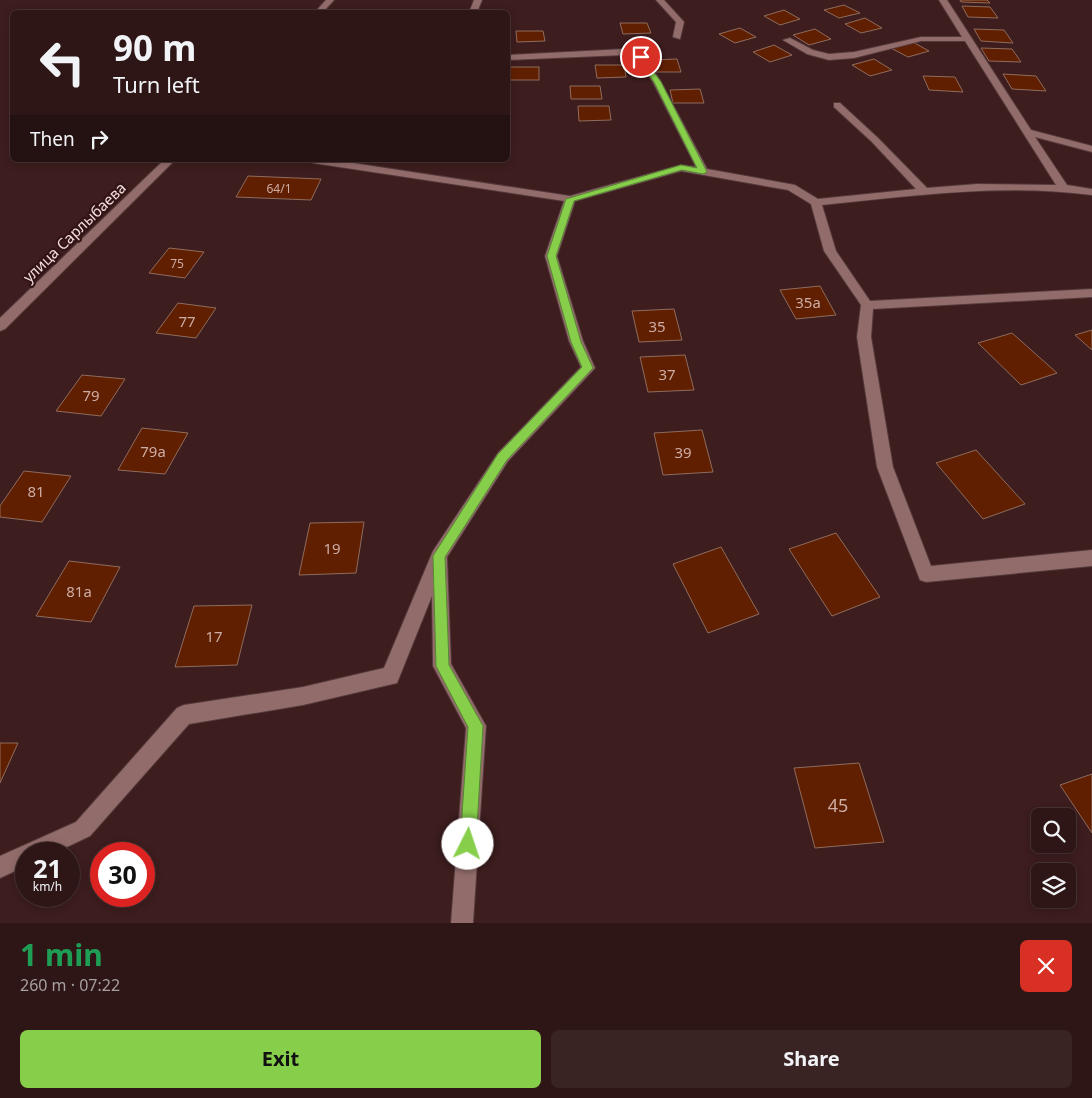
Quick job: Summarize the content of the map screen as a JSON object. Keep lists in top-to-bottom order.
{
  "streets": {
    "street": ["улица Сарлыбаева"]
  },
  "house_numbers": [
    "64/1",
    "75",
    "35а",
    "77",
    "35",
    "37",
    "79",
    "79а",
    "39",
    "81",
    "19",
    "81а",
    "17",
    "45"
  ],
  "page": {
    "turn": ["90 m", "Turn left"],
    "then": "Then",
    "speed": "21 km/h",
    "limit": "30",
    "heading": ["1 min", "260 m · 07:22"],
    "buttons": ["Exit", "Share"]
  }
}
